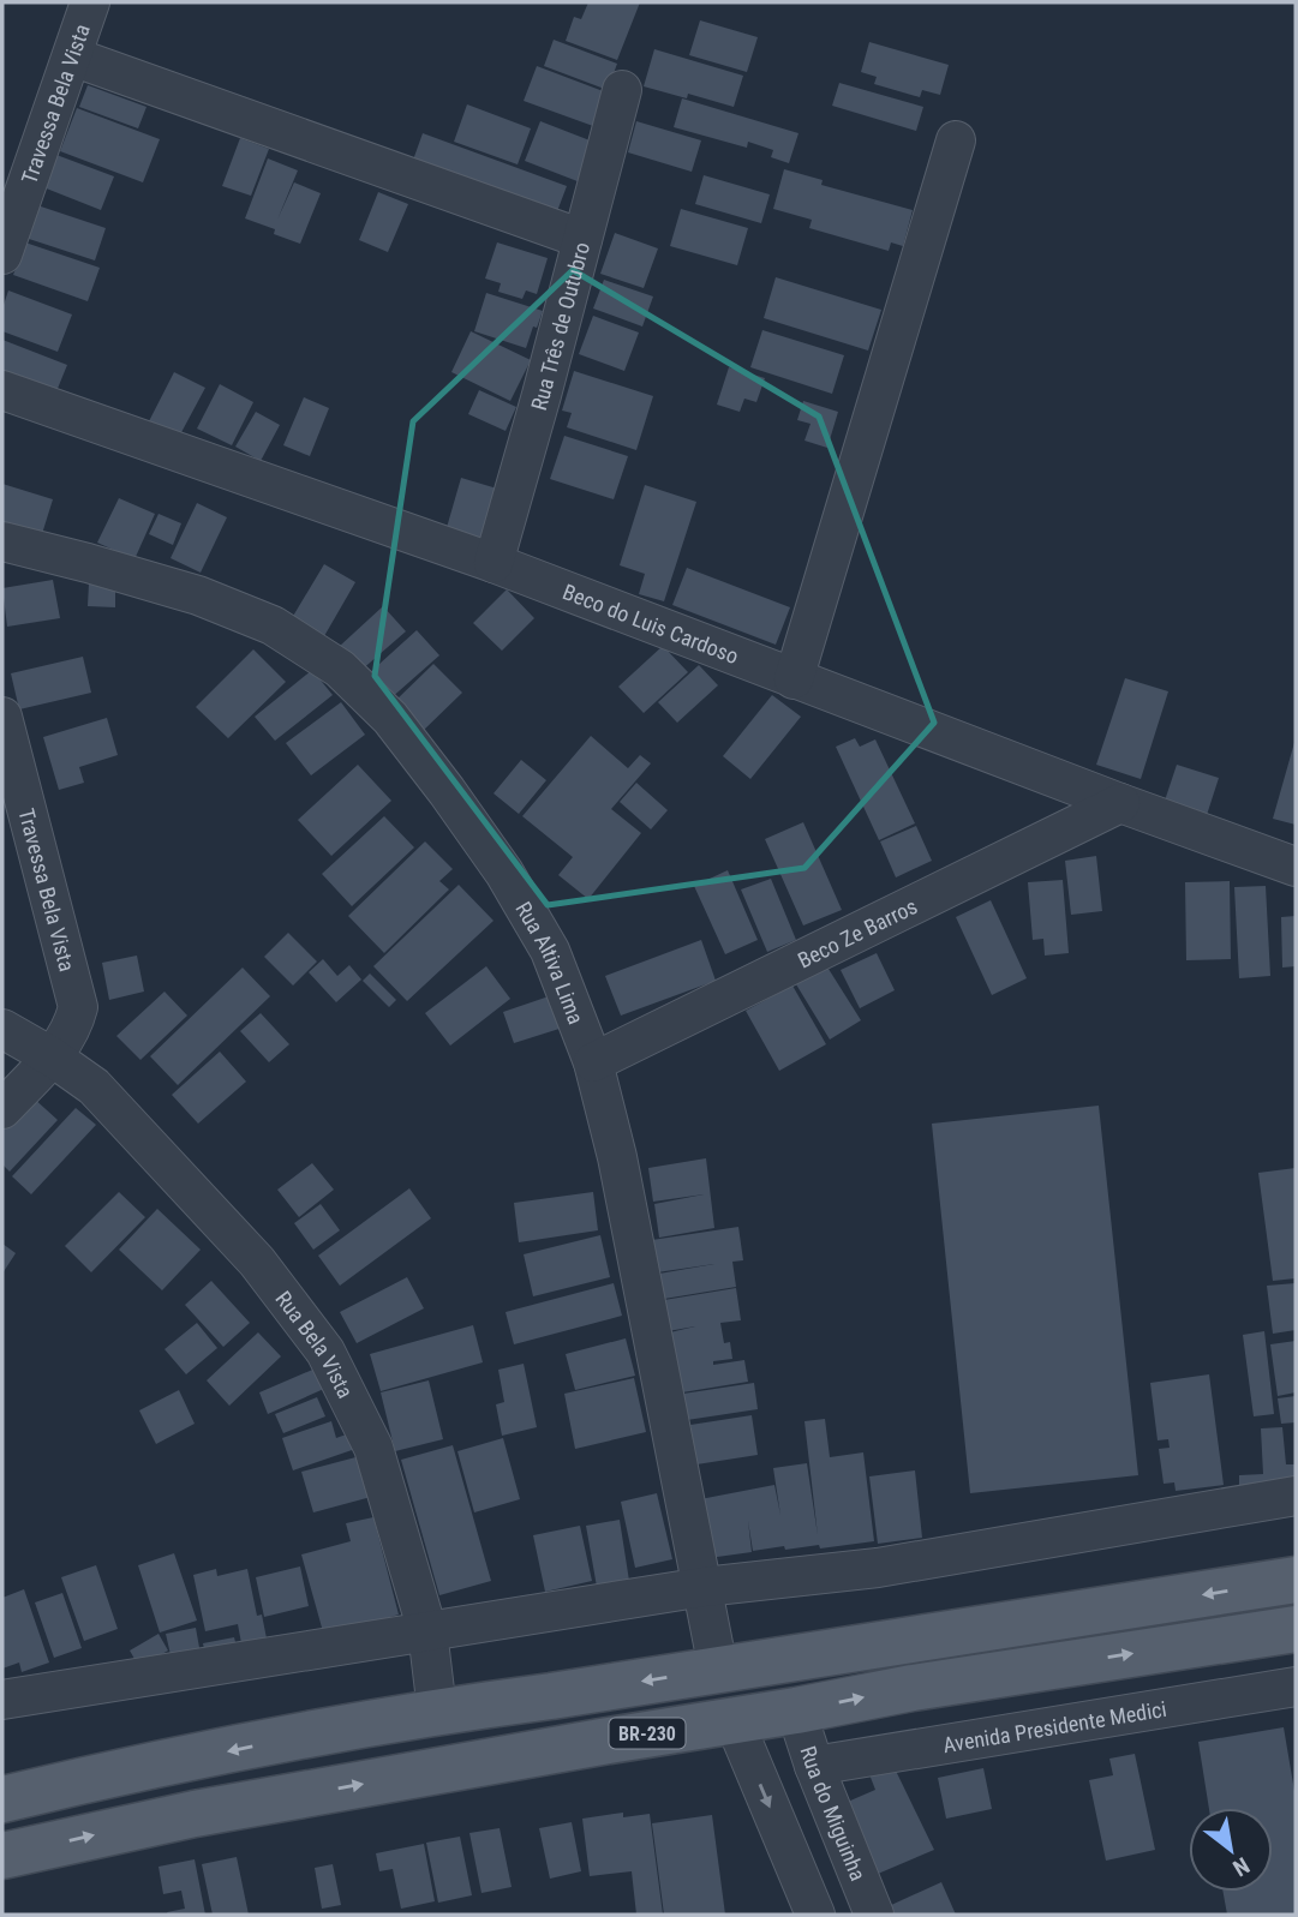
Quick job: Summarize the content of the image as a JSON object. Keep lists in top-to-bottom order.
{
  "streets": {
    "main road": ["BR-230"],
    "street": [
      "Travessa Bela Vista",
      "Rua Três de Outubro",
      "Beco do Luis Cardoso",
      "Beco Ze Barros",
      "Rua Altiva Lima",
      "Rua Bela Vista",
      "Avenida Presidente Medici",
      "Rua do Miguinha"
    ]
  },
  "crossings": [
    ["Travessa Bela Vista", "Rua Bela Vista"],
    ["Rua Três de Outubro", "Beco do Luis Cardoso"],
    ["Beco do Luis Cardoso", "Beco Ze Barros"],
    ["Beco Ze Barros", "Rua Altiva Lima"],
    ["Rua Altiva Lima", "BR-230"],
    ["Rua Bela Vista", "BR-230"],
    ["Avenida Presidente Medici", "Rua do Miguinha"],
    ["BR-230", "Rua do Miguinha"]
  ],
  "north": "bottom right"
}
